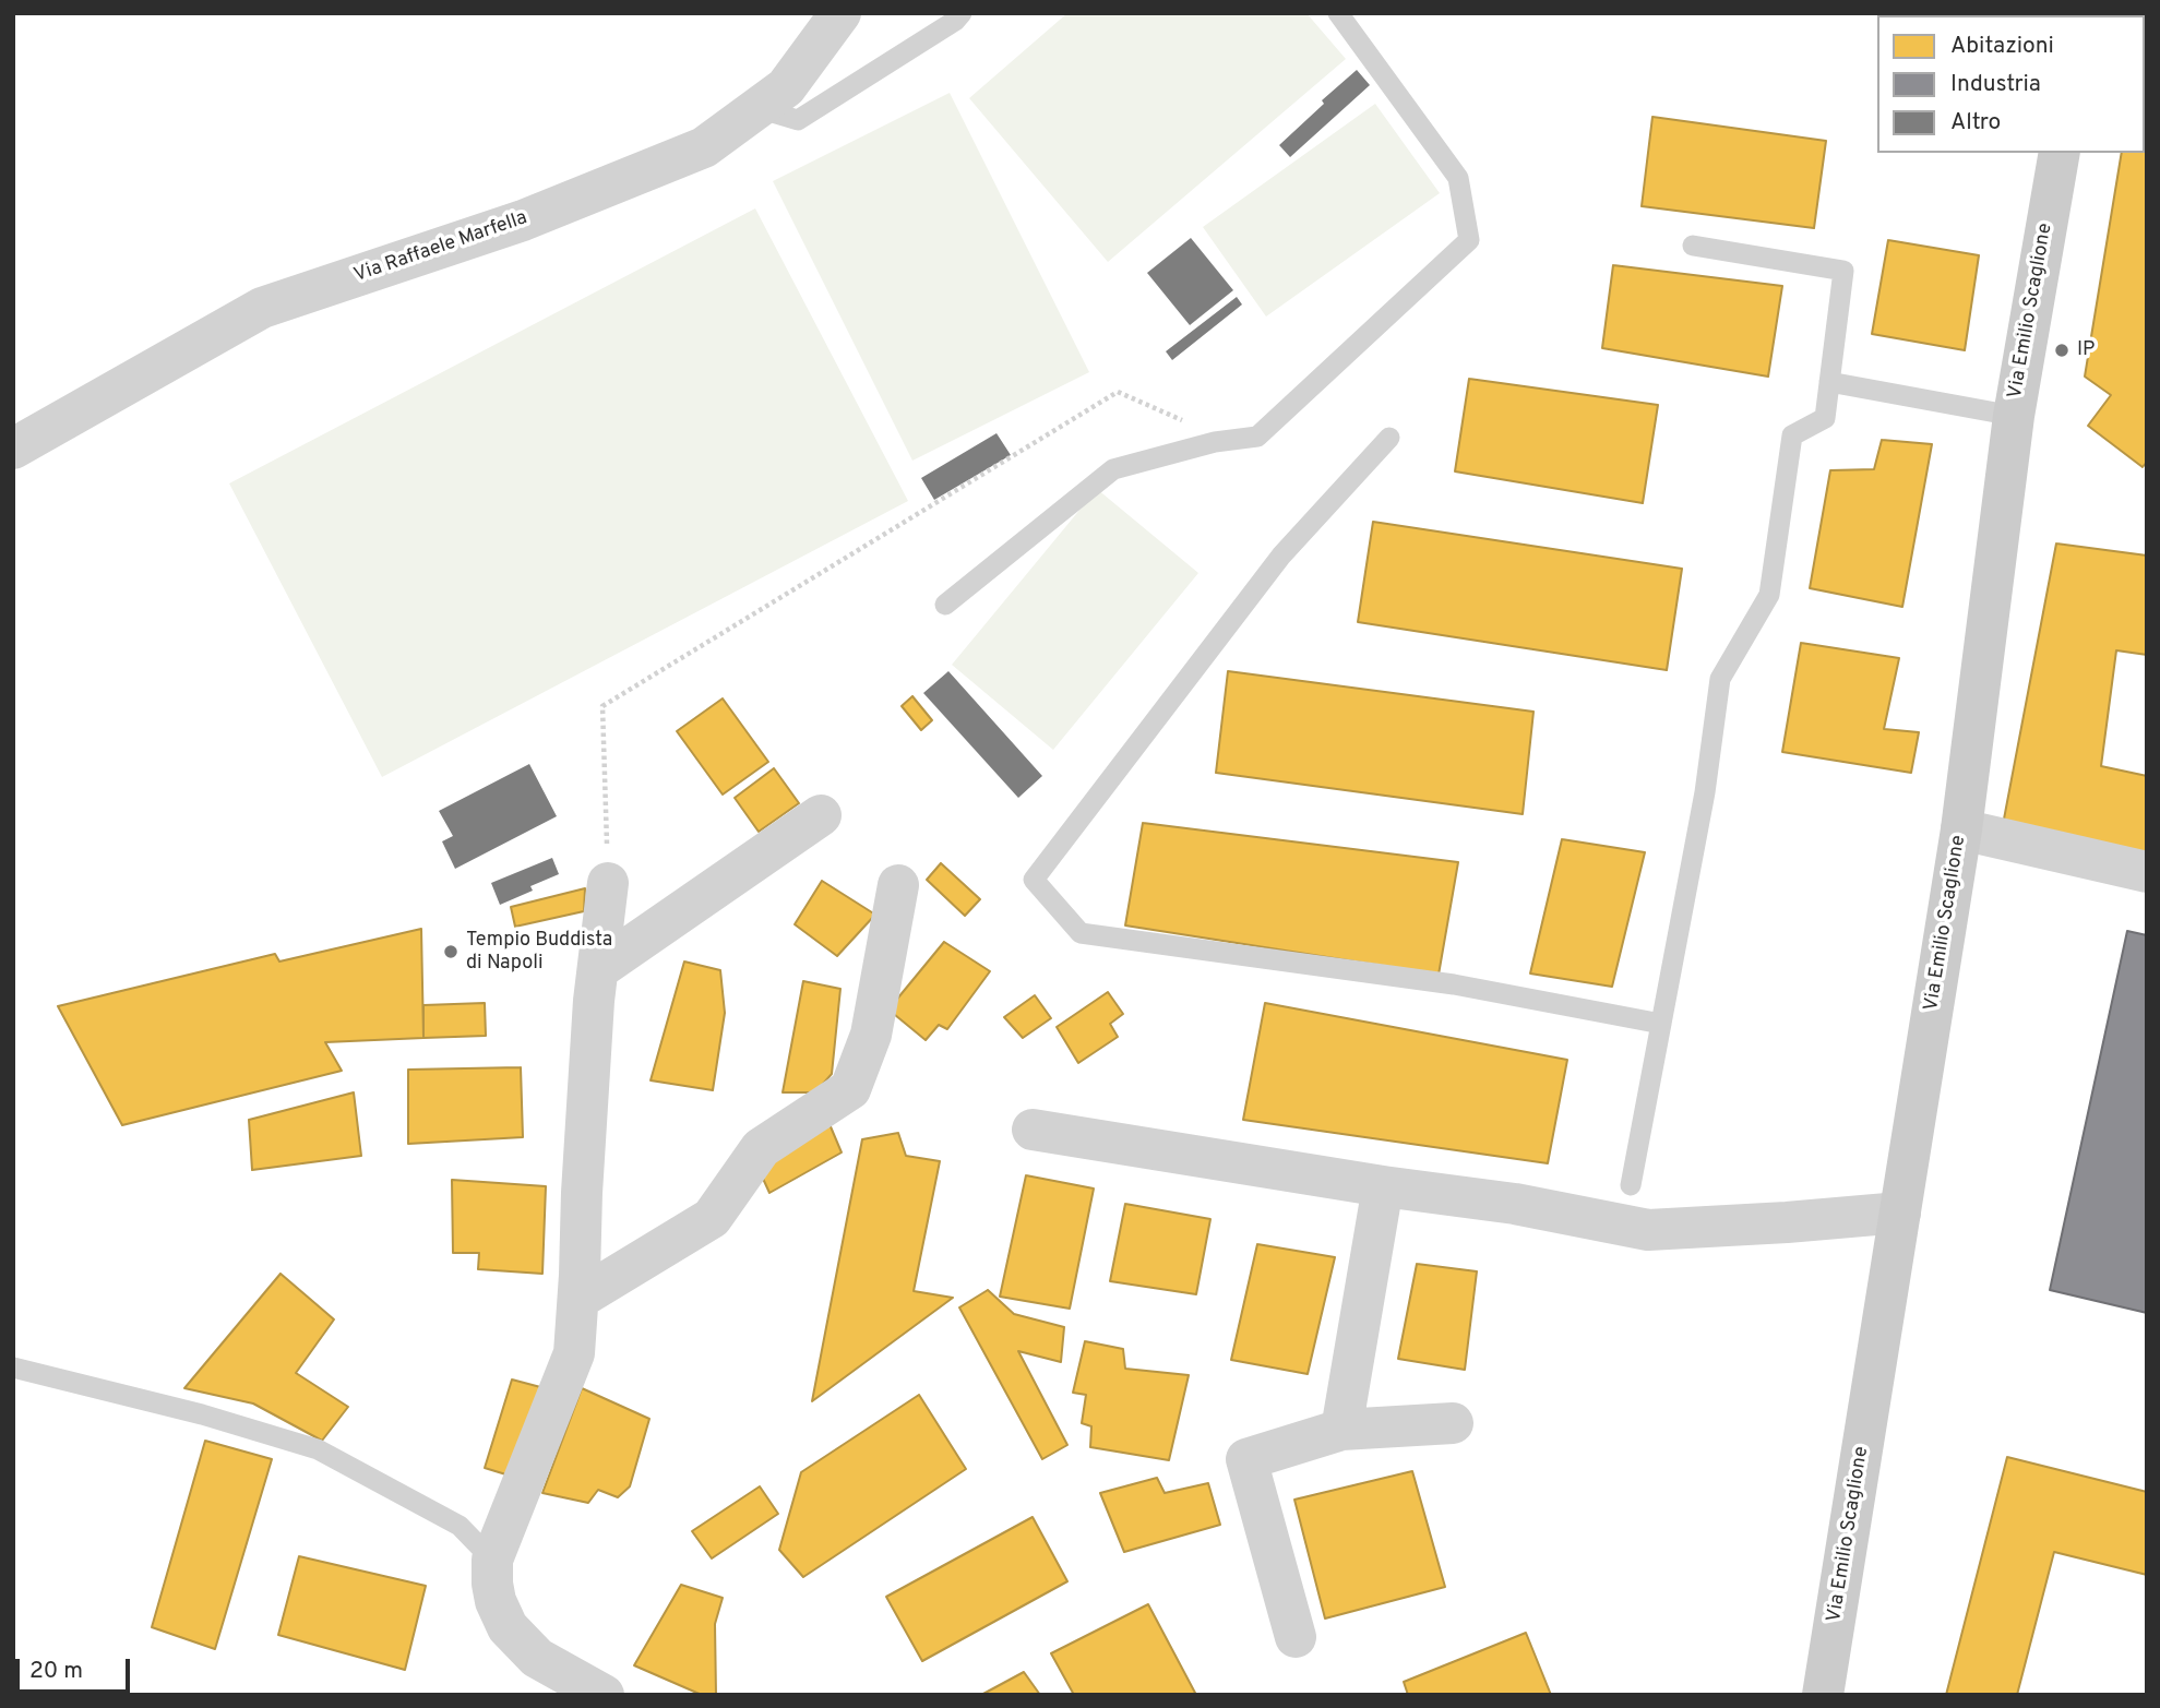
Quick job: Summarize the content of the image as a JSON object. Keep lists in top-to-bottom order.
{
  "streets": {
    "main road": ["Via Emilio Scaglione"],
    "street": ["Via Raffaele Marfella"]
  },
  "places": ["IP", "Tempio Buddista di Napoli"],
  "legend": ["Abitazioni", "Industria", "Altro"],
  "scale_bar": "20 m"
}
